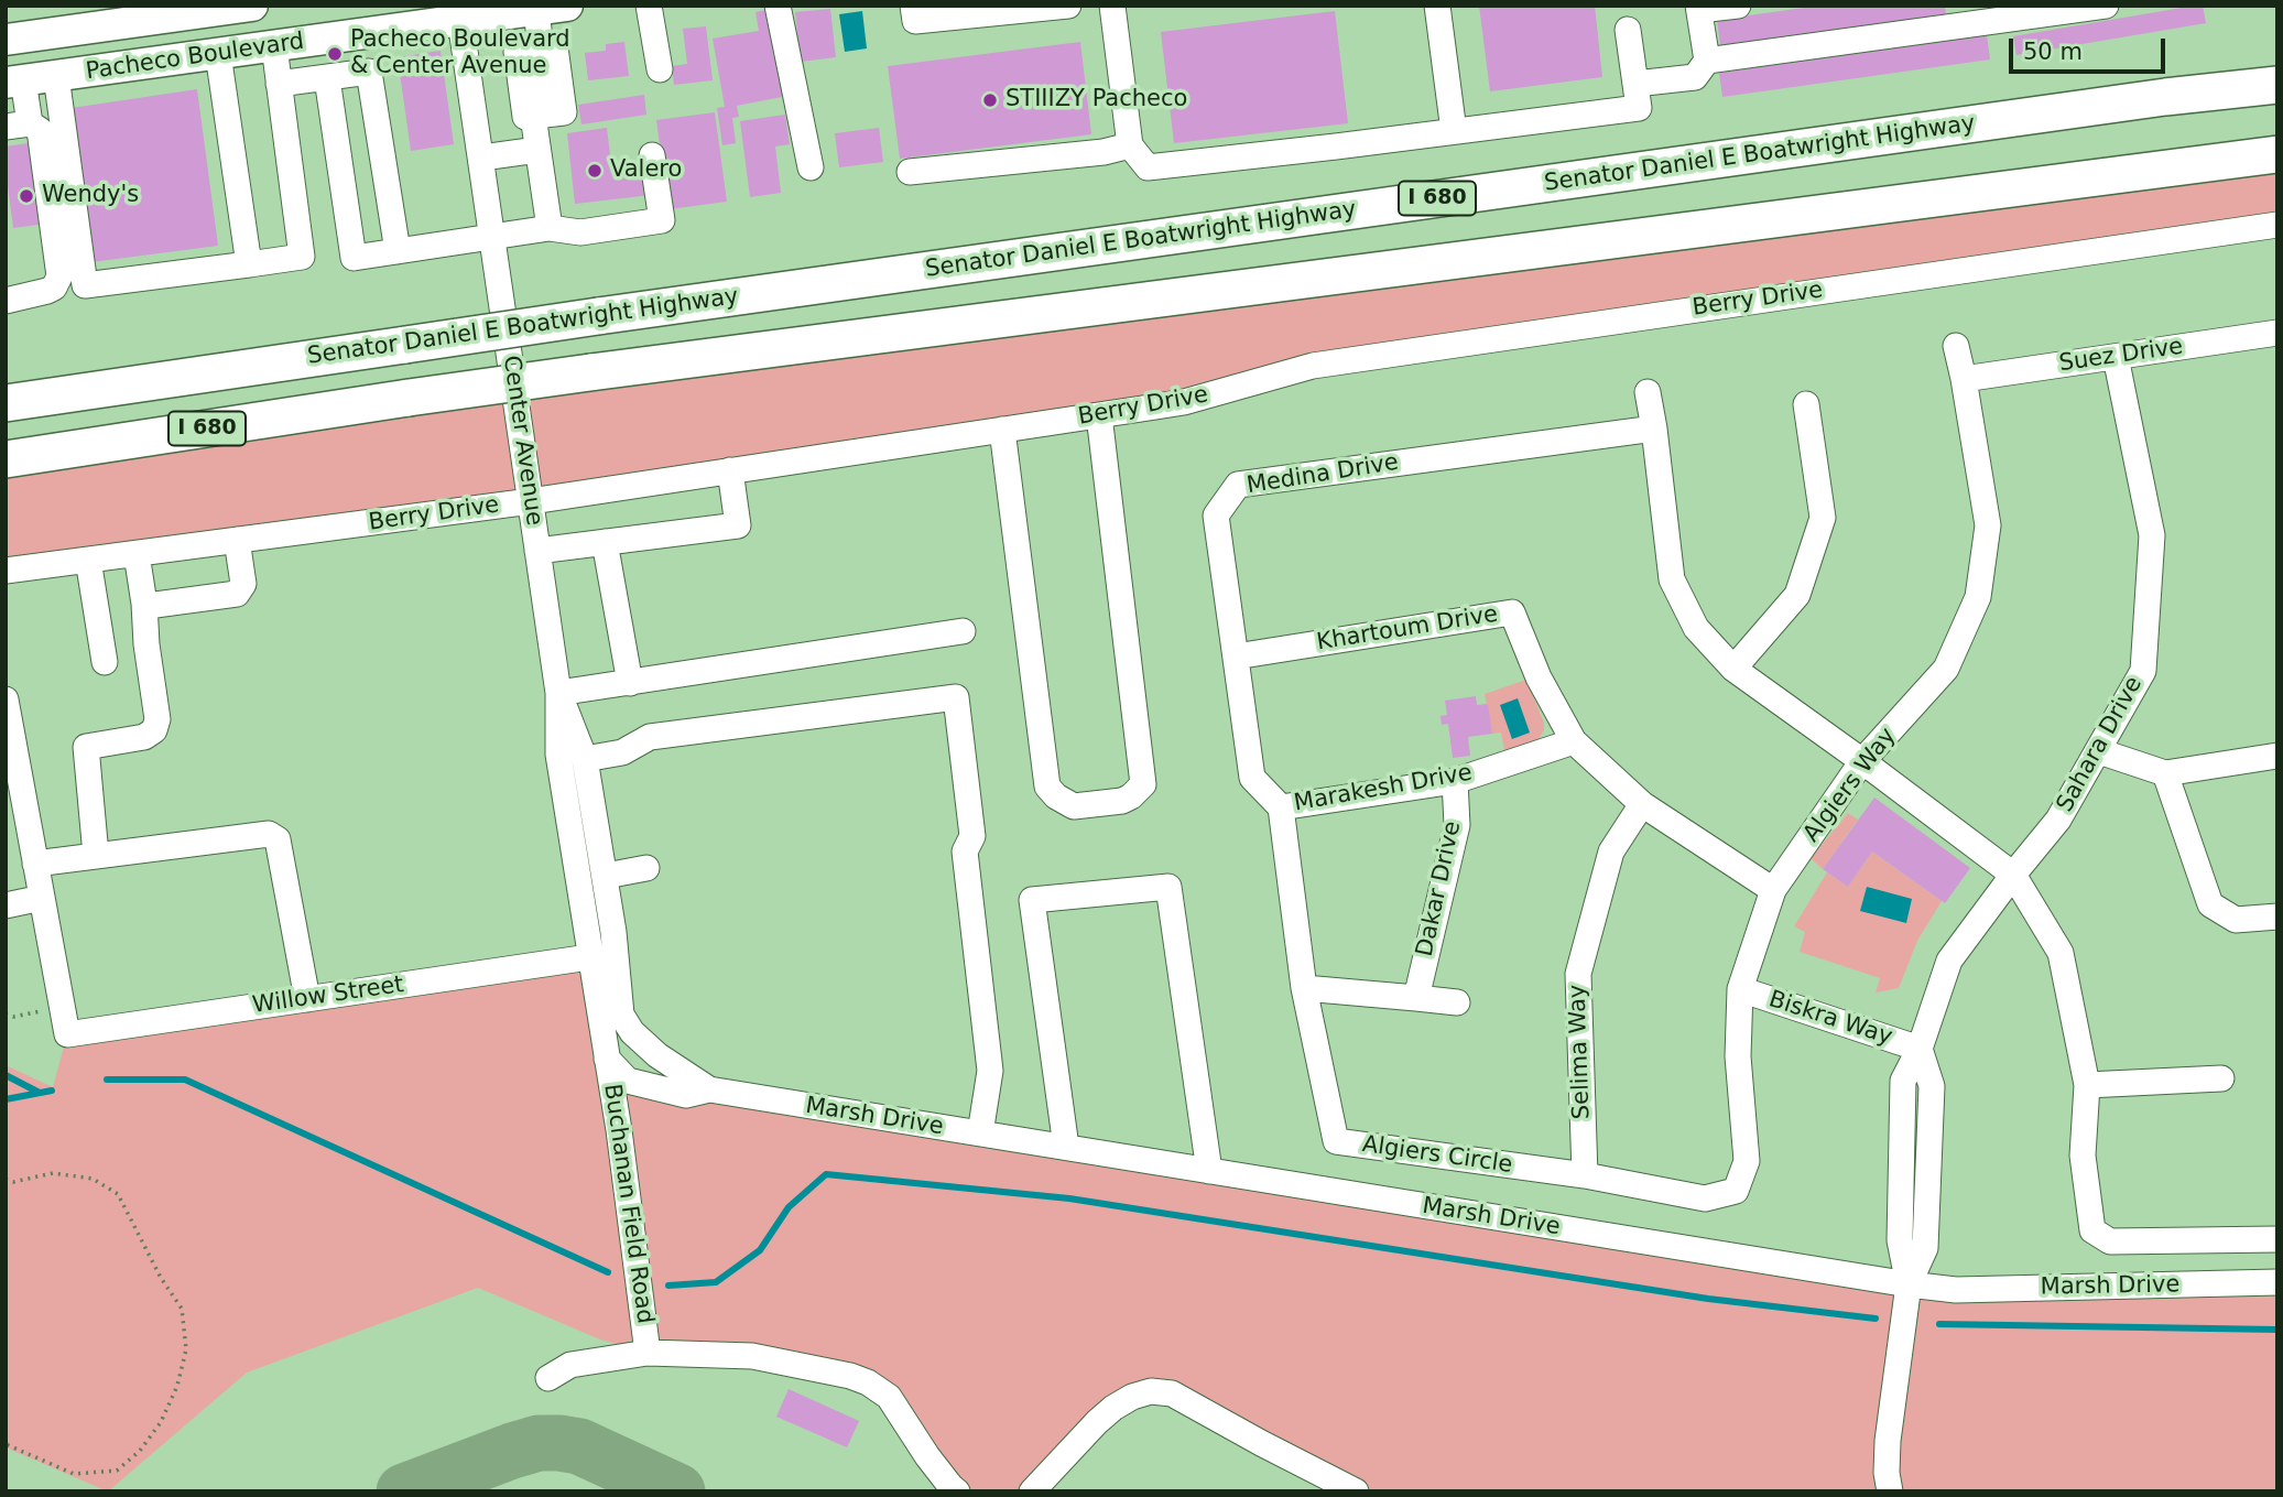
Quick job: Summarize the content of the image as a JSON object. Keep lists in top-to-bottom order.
{
  "streets": {
    "highway": ["Senator Daniel E Boatwright Highway", "I 680"],
    "main road": ["Pacheco Boulevard"],
    "street": [
      "Berry Drive",
      "Suez Drive",
      "Center Avenue",
      "Medina Drive",
      "Khartoum Drive",
      "Sahara Drive",
      "Algiers Way",
      "Marakesh Drive",
      "Dakar Drive",
      "Willow Street",
      "Biskra Way",
      "Selima Way",
      "Marsh Drive",
      "Algiers Circle",
      "Buchanan Field Road"
    ]
  },
  "crossings": [
    ["Pacheco Boulevard", "Center Avenue"],
    ["Berry Drive", "Center Avenue"],
    ["Suez Drive", "Sahara Drive"],
    ["Suez Drive", "Algiers Way"],
    ["Center Avenue", "Willow Street"],
    ["Center Avenue", "Marsh Drive"],
    ["Center Avenue", "Buchanan Field Road"],
    ["Medina Drive", "Khartoum Drive"],
    ["Medina Drive", "Marakesh Drive"],
    ["Medina Drive", "Algiers Circle"],
    ["Khartoum Drive", "Algiers Way"],
    ["Khartoum Drive", "Marakesh Drive"],
    ["Khartoum Drive", "Selima Way"],
    ["Sahara Drive", "Biskra Way"],
    ["Algiers Way", "Biskra Way"],
    ["Algiers Way", "Algiers Circle"],
    ["Marakesh Drive", "Dakar Drive"],
    ["Marakesh Drive", "Algiers Circle"],
    ["Selima Way", "Algiers Circle"],
    ["Marsh Drive", "Buchanan Field Road"]
  ],
  "places": [
    "Pacheco Boulevard & Center Avenue",
    "STIIIZY Pacheco",
    "Valero",
    "Wendy's"
  ],
  "scale_bar": "50 m"
}
